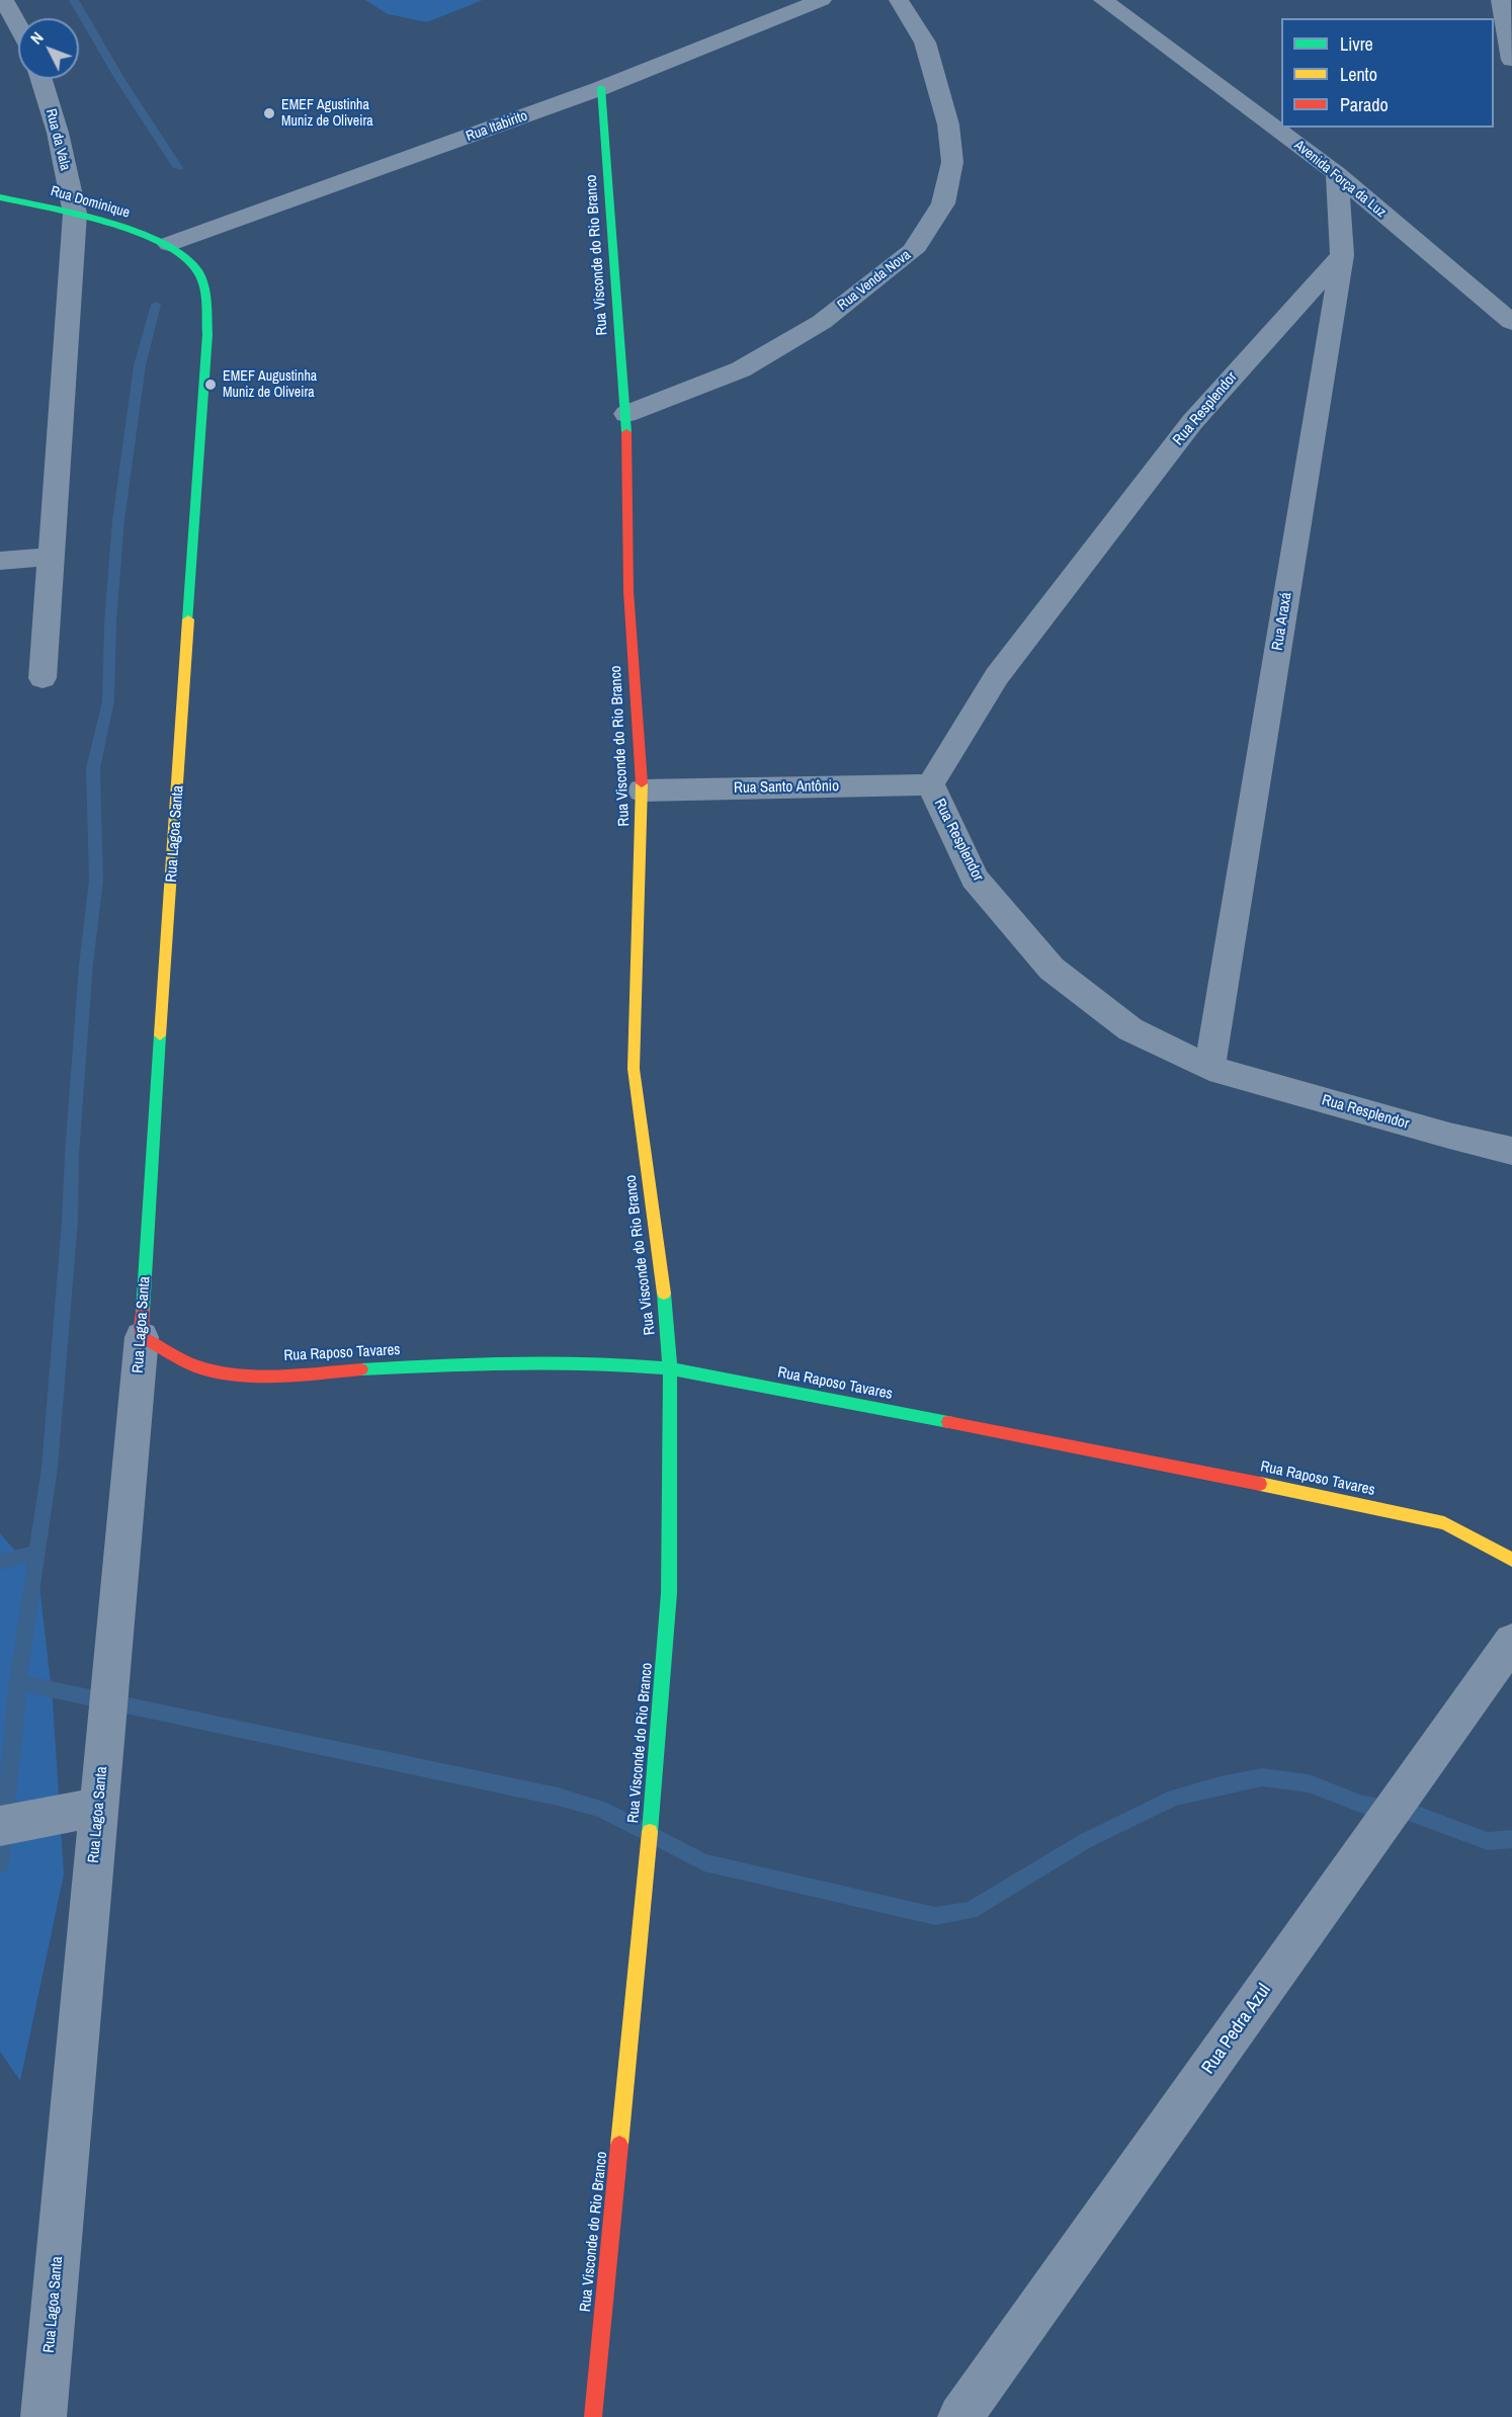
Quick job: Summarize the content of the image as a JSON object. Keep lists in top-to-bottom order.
{
  "streets": {
    "street": [
      "Rua Itabirito",
      "Rua da Vala",
      "Avenida Força da Luz",
      "Rua Dominique",
      "Rua Visconde do Rio Branco",
      "Rua Venda Nova",
      "Rua Resplendor",
      "Rua Araxá",
      "Rua Santo Antônio",
      "Rua Lagoa Santa",
      "Rua Raposo Tavares",
      "Rua Pedra Azul"
    ]
  },
  "crossings": [
    ["Rua Itabirito", "Rua Dominique"],
    ["Rua Itabirito", "Rua Visconde do Rio Branco"],
    ["Rua Itabirito", "Rua Lagoa Santa"],
    ["Rua da Vala", "Rua Dominique"],
    ["Avenida Força da Luz", "Rua Araxá"],
    ["Rua Dominique", "Rua Lagoa Santa"],
    ["Rua Visconde do Rio Branco", "Rua Venda Nova"],
    ["Rua Visconde do Rio Branco", "Rua Santo Antônio"],
    ["Rua Visconde do Rio Branco", "Rua Raposo Tavares"],
    ["Rua Resplendor", "Rua Araxá"],
    ["Rua Resplendor", "Rua Santo Antônio"],
    ["Rua Lagoa Santa", "Rua Raposo Tavares"]
  ],
  "places": ["EMEF Agustinha Muniz de Oliveira", "EMEF Augustinha Muniz de Oliveira"],
  "legend": ["Livre", "Lento", "Parado"],
  "north": "top left"
}
